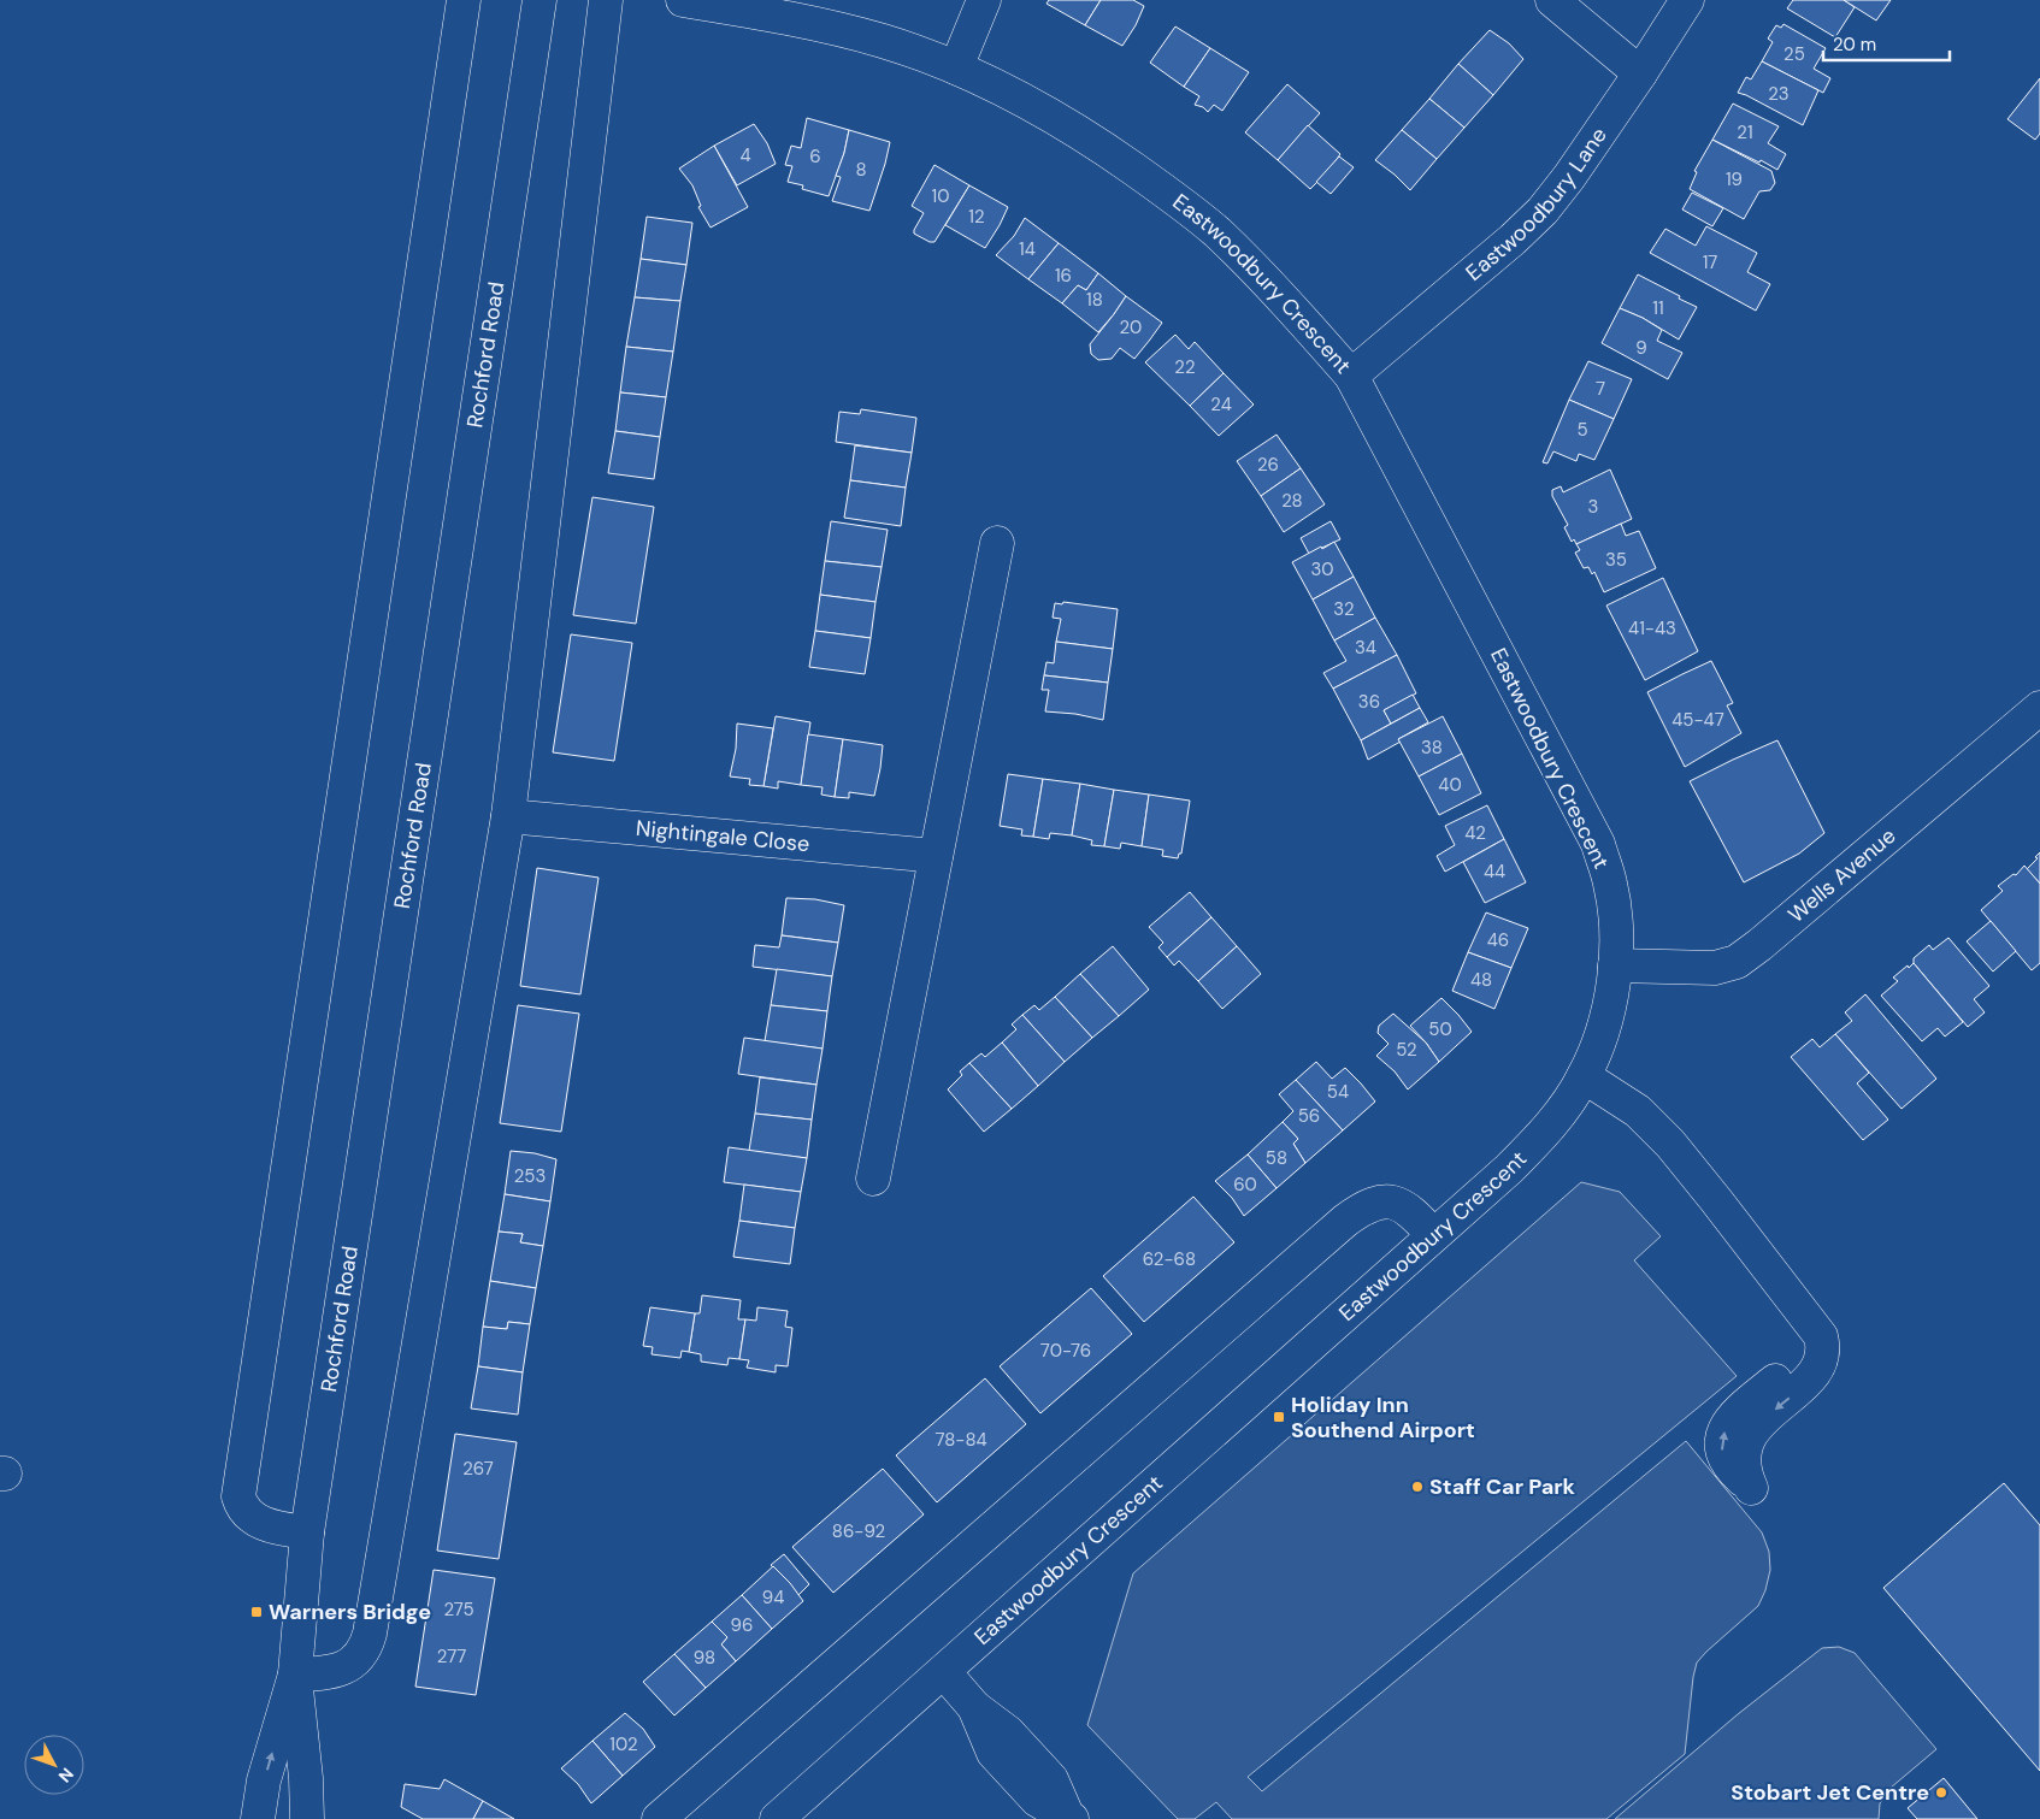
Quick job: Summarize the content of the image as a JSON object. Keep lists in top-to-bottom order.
{
  "streets": {
    "street": [
      "Eastwoodbury Lane",
      "Eastwoodbury Crescent",
      "Rochford Road",
      "Nightingale Close",
      "Wells Avenue"
    ]
  },
  "crossings": [
    ["Eastwoodbury Lane", "Eastwoodbury Crescent"],
    ["Eastwoodbury Crescent", "Wells Avenue"]
  ],
  "places": {
    "transit": ["Holiday Inn Southend Airport", "Warners Bridge"],
    "other": ["Staff Car Park", "Stobart Jet Centre"]
  },
  "house_numbers": [
    "25",
    "23",
    "21",
    "4",
    "6",
    "8",
    "19",
    "10",
    "12",
    "14",
    "17",
    "16",
    "18",
    "11",
    "20",
    "9",
    "22",
    "7",
    "24",
    "5",
    "26",
    "28",
    "3",
    "35",
    "30",
    "32",
    "41-43",
    "34",
    "36",
    "45-47",
    "38",
    "40",
    "42",
    "44",
    "46",
    "48",
    "50",
    "52",
    "54",
    "56",
    "58",
    "253",
    "60",
    "62-68",
    "70-76",
    "78-84",
    "267",
    "86-92",
    "94",
    "275",
    "96",
    "277",
    "98",
    "102"
  ],
  "scale_bar": "20 m",
  "north": "bottom right"
}
